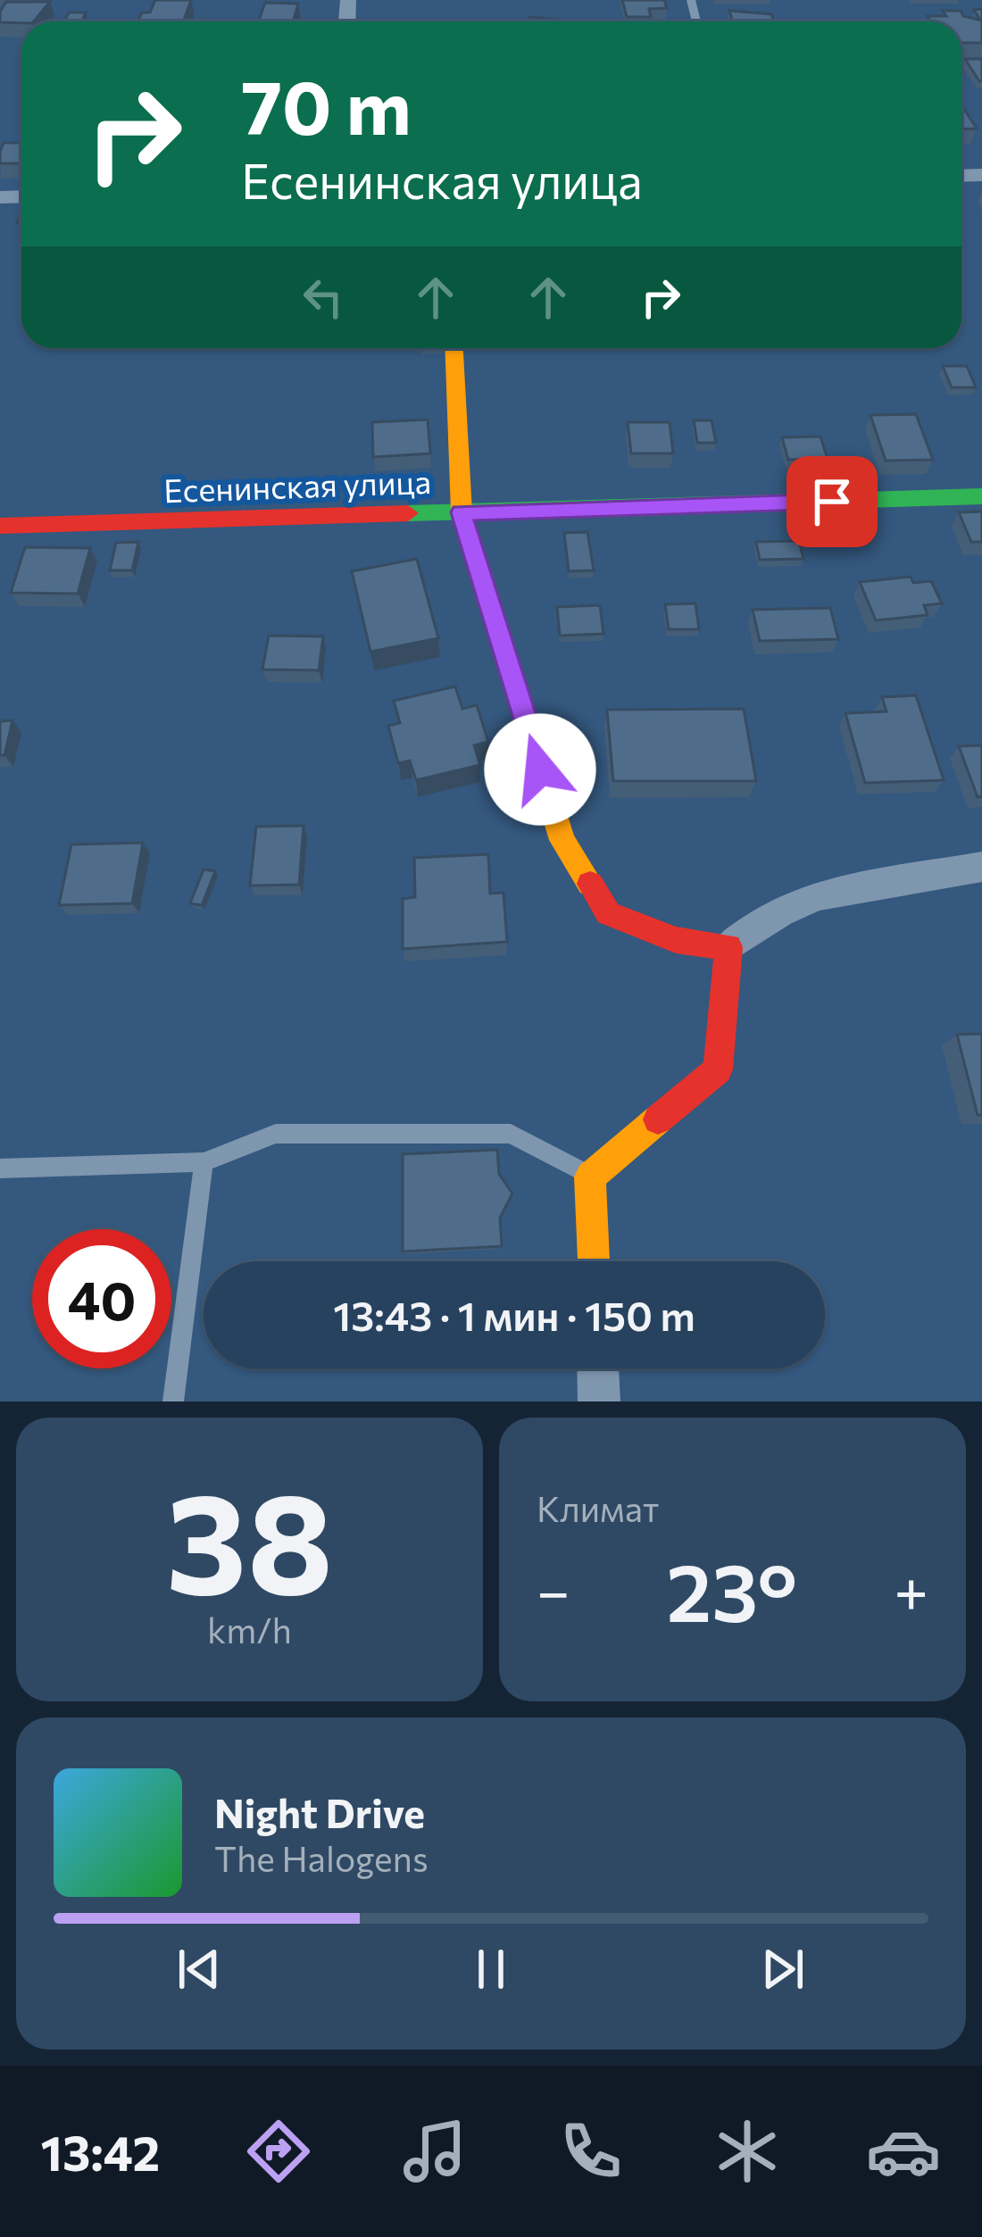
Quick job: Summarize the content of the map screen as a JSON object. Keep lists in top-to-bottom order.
{
  "streets": {
    "street": ["Есенинская улица"]
  },
  "page": {
    "turn": ["70 m", "Есенинская улица"],
    "limit": "40",
    "trip": "13:43 · 1 мин · 150 m",
    "tile": [
      ["38", "km/h"],
      "Климат"
    ],
    "heat": ["−", "23°", "+"],
    "song": ["Night Drive", "The Halogens"],
    "tabs": "13:42"
  }
}
